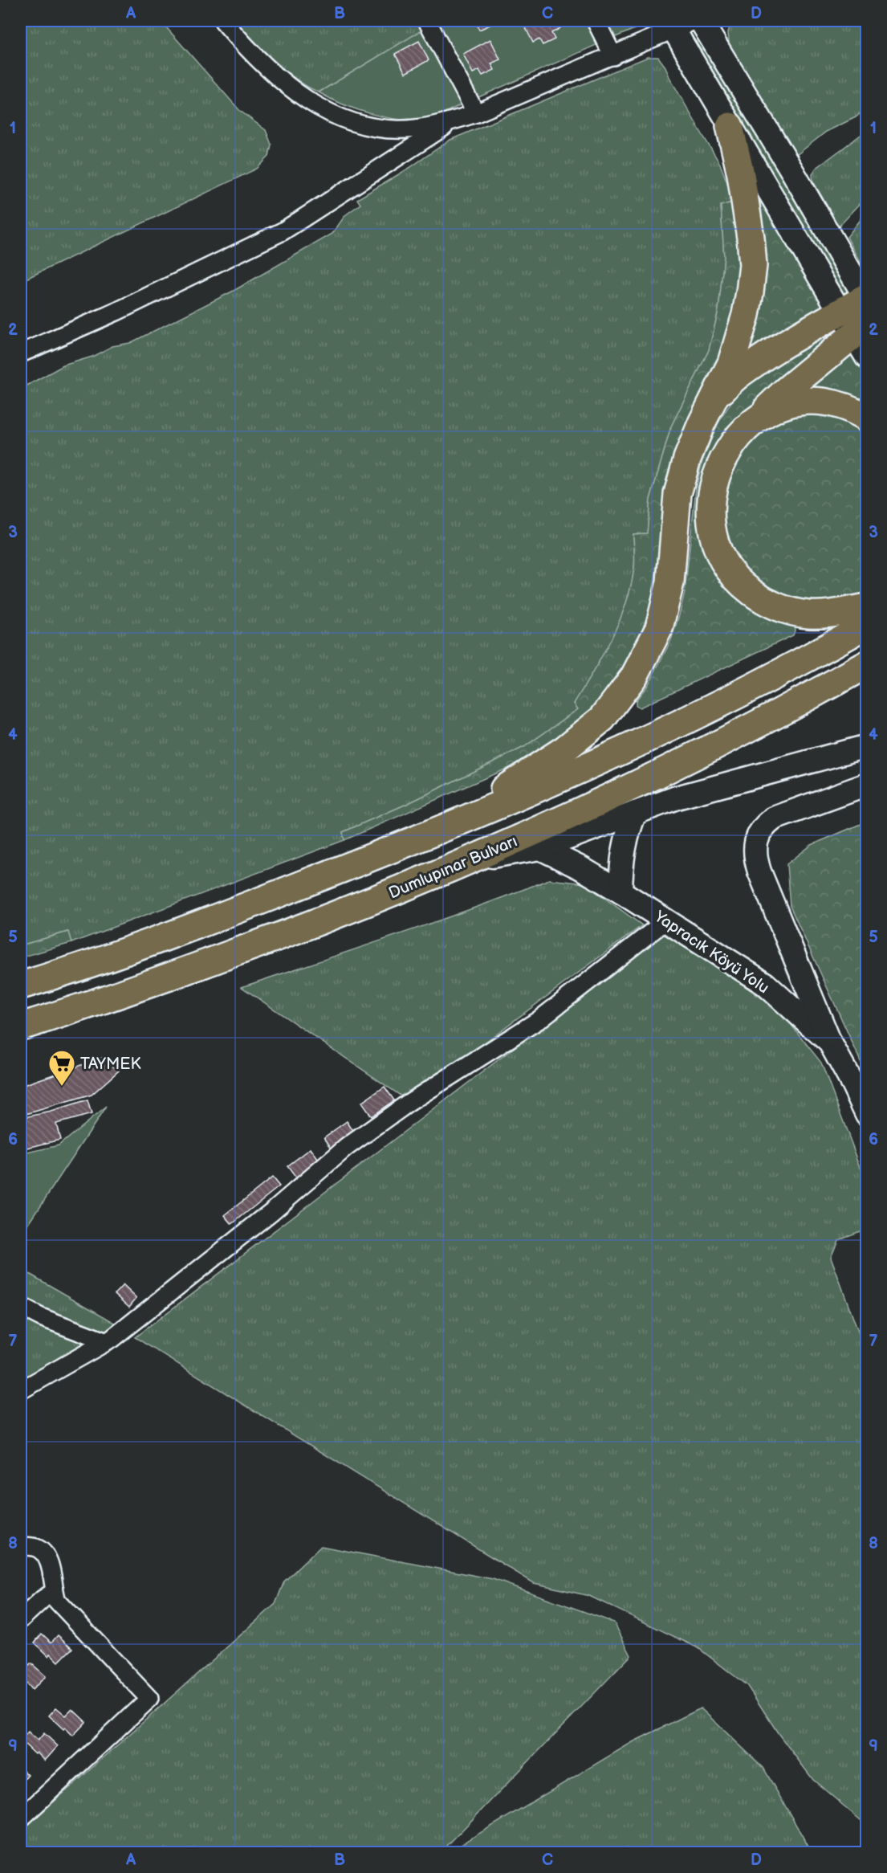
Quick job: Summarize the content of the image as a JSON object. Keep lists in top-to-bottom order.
{
  "streets": {
    "highway": ["Dumlupınar Bulvarı"],
    "main road": ["Yapracık Köyü Yolu"]
  },
  "places": {
    "supermarket": ["TAYMEK"]
  },
  "grid": {
    "columns": [
      "A",
      "B",
      "C",
      "D"
    ],
    "rows": [
      "1",
      "2",
      "3",
      "4",
      "5",
      "6",
      "7",
      "8",
      "9"
    ]
  }
}
